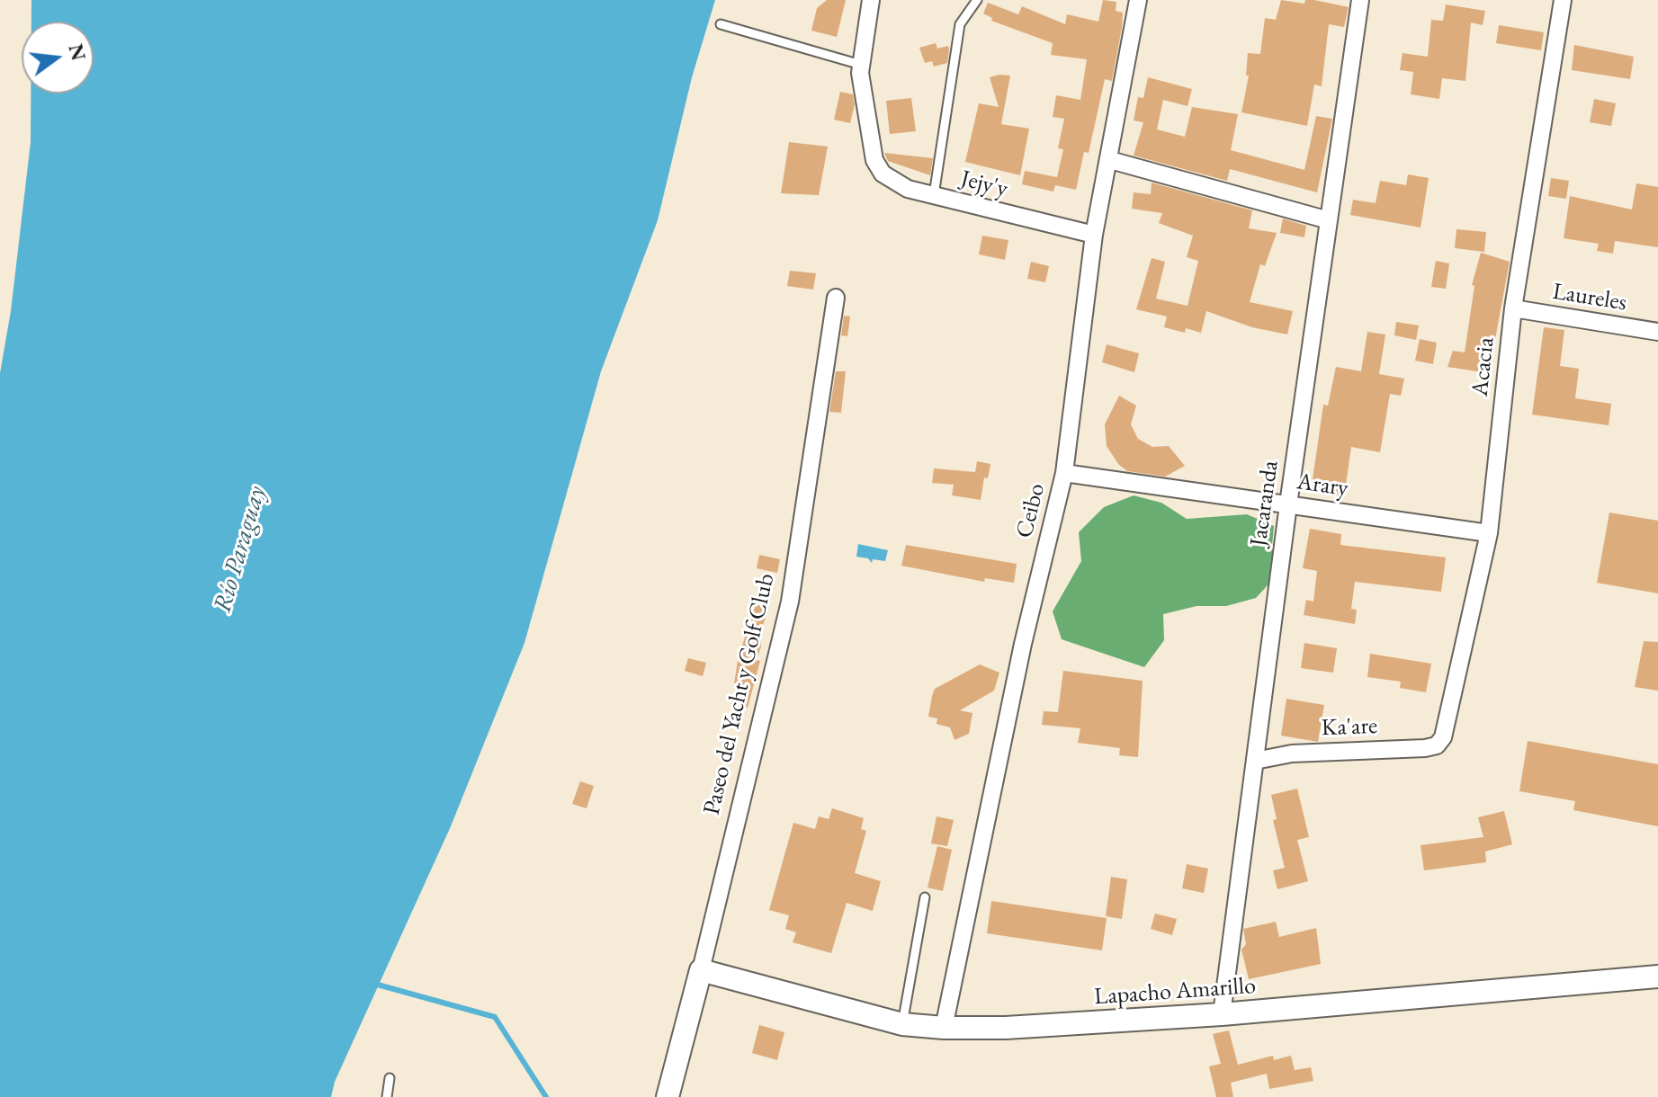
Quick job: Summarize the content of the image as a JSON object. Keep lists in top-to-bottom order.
{
  "streets": {
    "main road": ["Paseo del Yacht y Golf Club", "Lapacho Amarillo"],
    "street": [
      "Jejy'y",
      "Laureles",
      "Acacia",
      "Arary",
      "Jacaranda",
      "Ceibo",
      "Ka'are"
    ]
  },
  "crossings": [
    ["Jejy'y", "Ceibo"],
    ["Laureles", "Acacia"],
    ["Acacia", "Arary"],
    ["Acacia", "Ka'are"],
    ["Arary", "Jacaranda"],
    ["Arary", "Ceibo"],
    ["Jacaranda", "Ka'are"],
    ["Jacaranda", "Lapacho Amarillo"],
    ["Ceibo", "Lapacho Amarillo"],
    ["Paseo del Yacht y Golf Club", "Lapacho Amarillo"]
  ],
  "water": ["Río Paraguay"],
  "north": "right"
}
